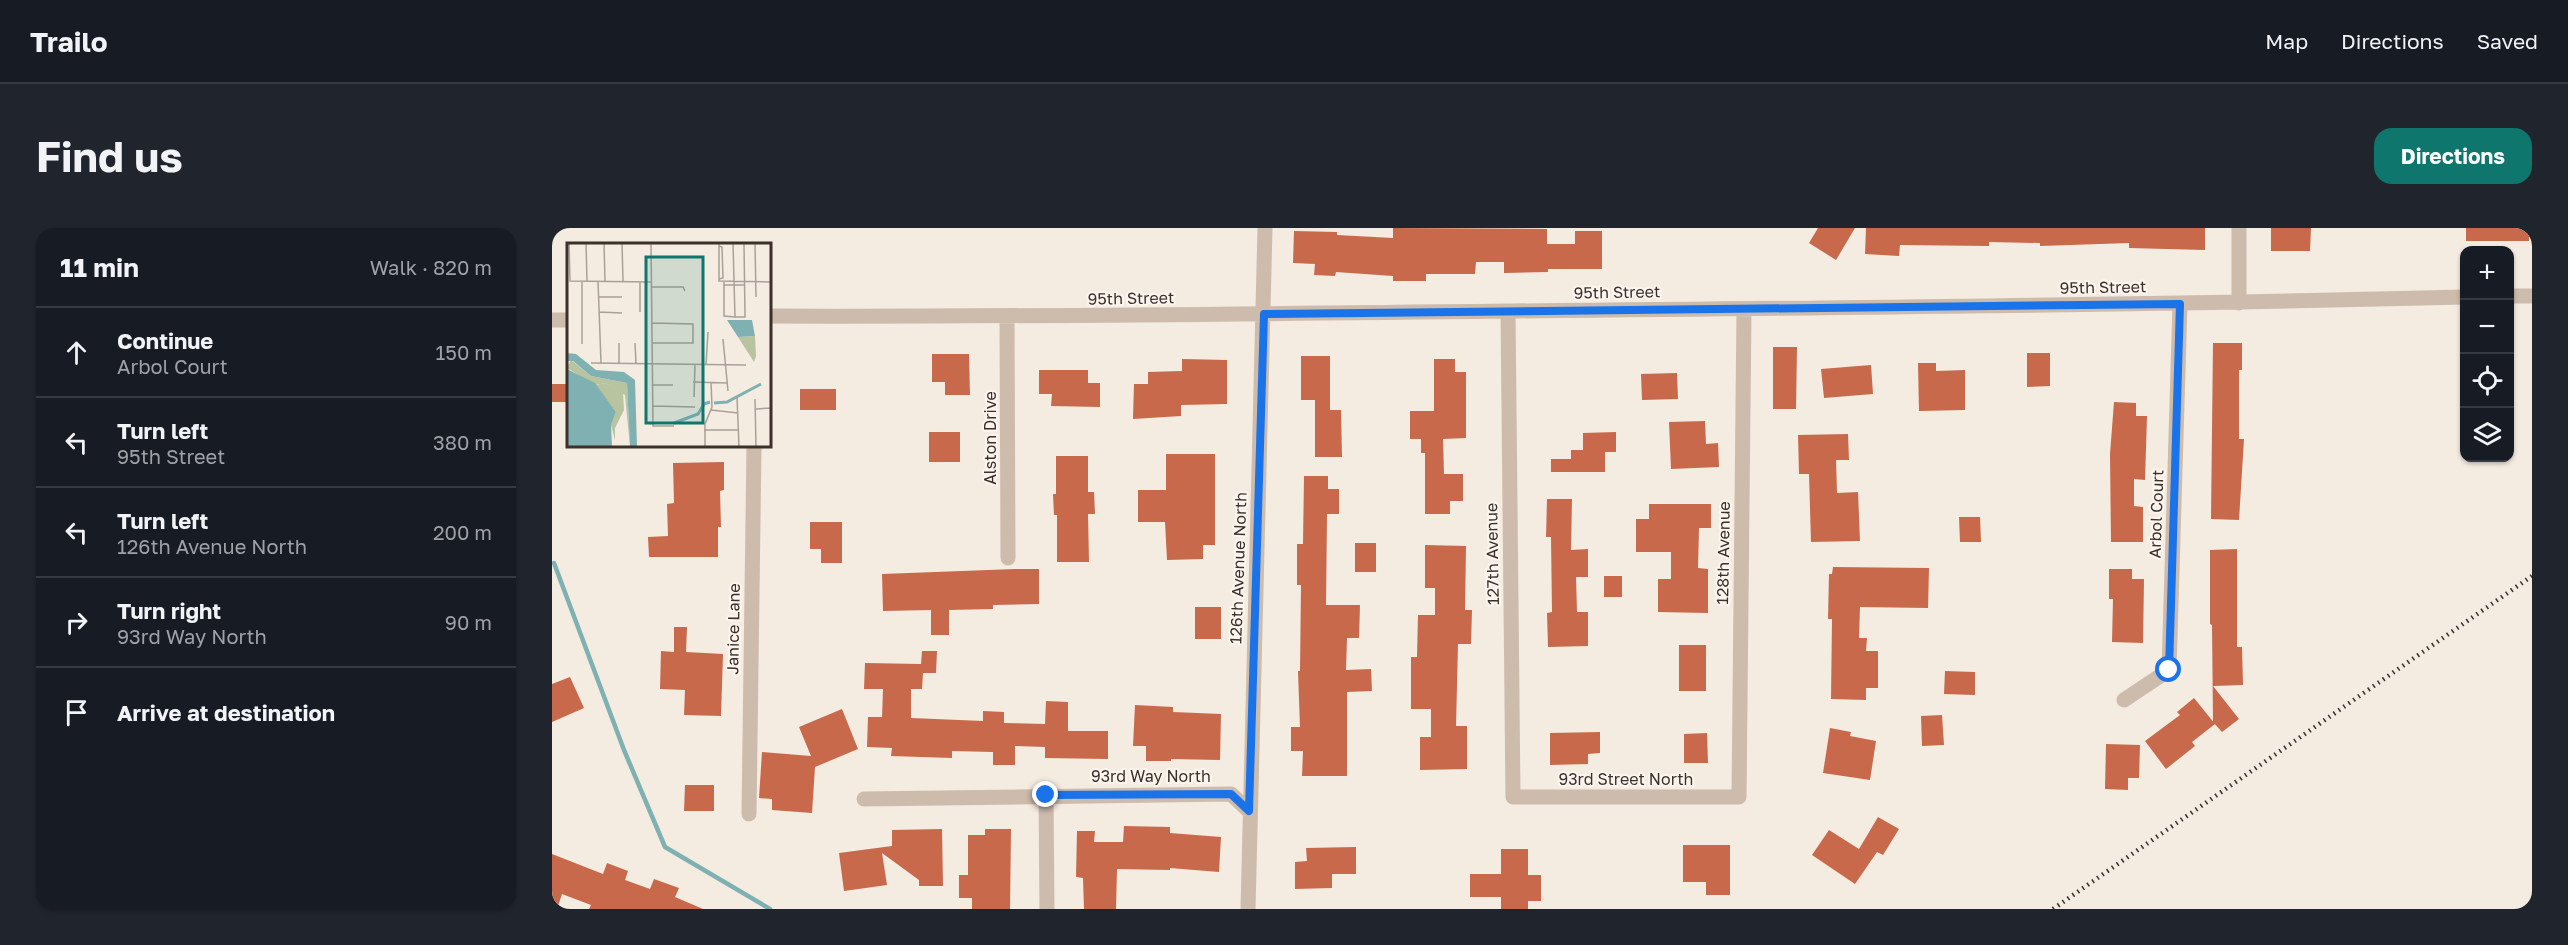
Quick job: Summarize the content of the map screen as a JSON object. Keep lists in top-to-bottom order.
{
  "streets": {
    "street": [
      "95th Street",
      "Alston Drive",
      "Arbol Court",
      "128th Avenue",
      "127th Avenue",
      "126th Avenue North",
      "Janice Lane",
      "93rd Way North",
      "93rd Street North"
    ]
  },
  "crossings": [
    ["95th Street", "Alston Drive"],
    ["95th Street", "Arbol Court"],
    ["95th Street", "128th Avenue"],
    ["95th Street", "127th Avenue"],
    ["95th Street", "126th Avenue North"],
    ["128th Avenue", "93rd Street North"],
    ["127th Avenue", "93rd Street North"],
    ["126th Avenue North", "93rd Way North"]
  ],
  "page": {
    "header": "Trailo",
    "nav": ["Map", "Directions", "Saved"],
    "buttons": "Directions",
    "title": "Find us",
    "heading": ["11 min", "Walk · 820 m"],
    "map_buttons": ["+", "−"],
    "list": [
      ["Continue", "Arbol Court", "150 m"],
      ["Turn left", "95th Street", "380 m"],
      ["Turn left", "126th Avenue North", "200 m"],
      ["Turn right", "93rd Way North", "90 m"],
      "Arrive at destination"
    ]
  }
}
